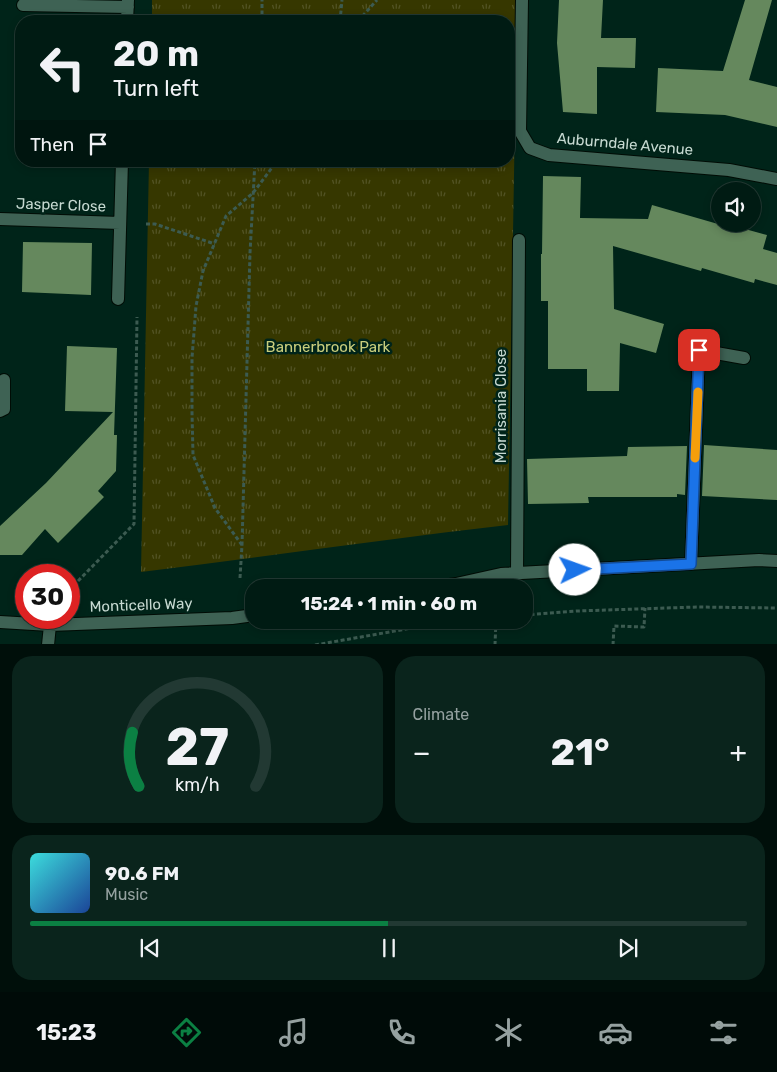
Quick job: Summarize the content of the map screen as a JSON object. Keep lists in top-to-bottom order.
{
  "streets": {
    "street": [
      "Auburndale Avenue",
      "Jasper Close",
      "Morrisania Close",
      "Monticello Way"
    ]
  },
  "parks": ["Bannerbrook Park"],
  "page": {
    "turn": ["20 m", "Turn left"],
    "then": "Then",
    "limit": "30",
    "trip": "15:24 · 1 min · 60 m",
    "tile": "Climate",
    "heat": ["−", "21°", "+"],
    "song": ["90.6 FM", "Music"],
    "tabs": "15:23",
    "gauge": ["27", "km/h"]
  }
}
